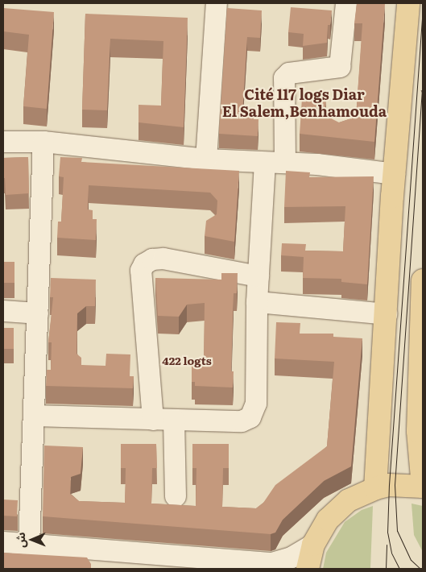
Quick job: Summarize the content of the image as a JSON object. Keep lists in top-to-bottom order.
{
  "districts": ["Cité 117 logs Diar El Salem,Benhamouda", "422 logts"],
  "north": "left"
}
